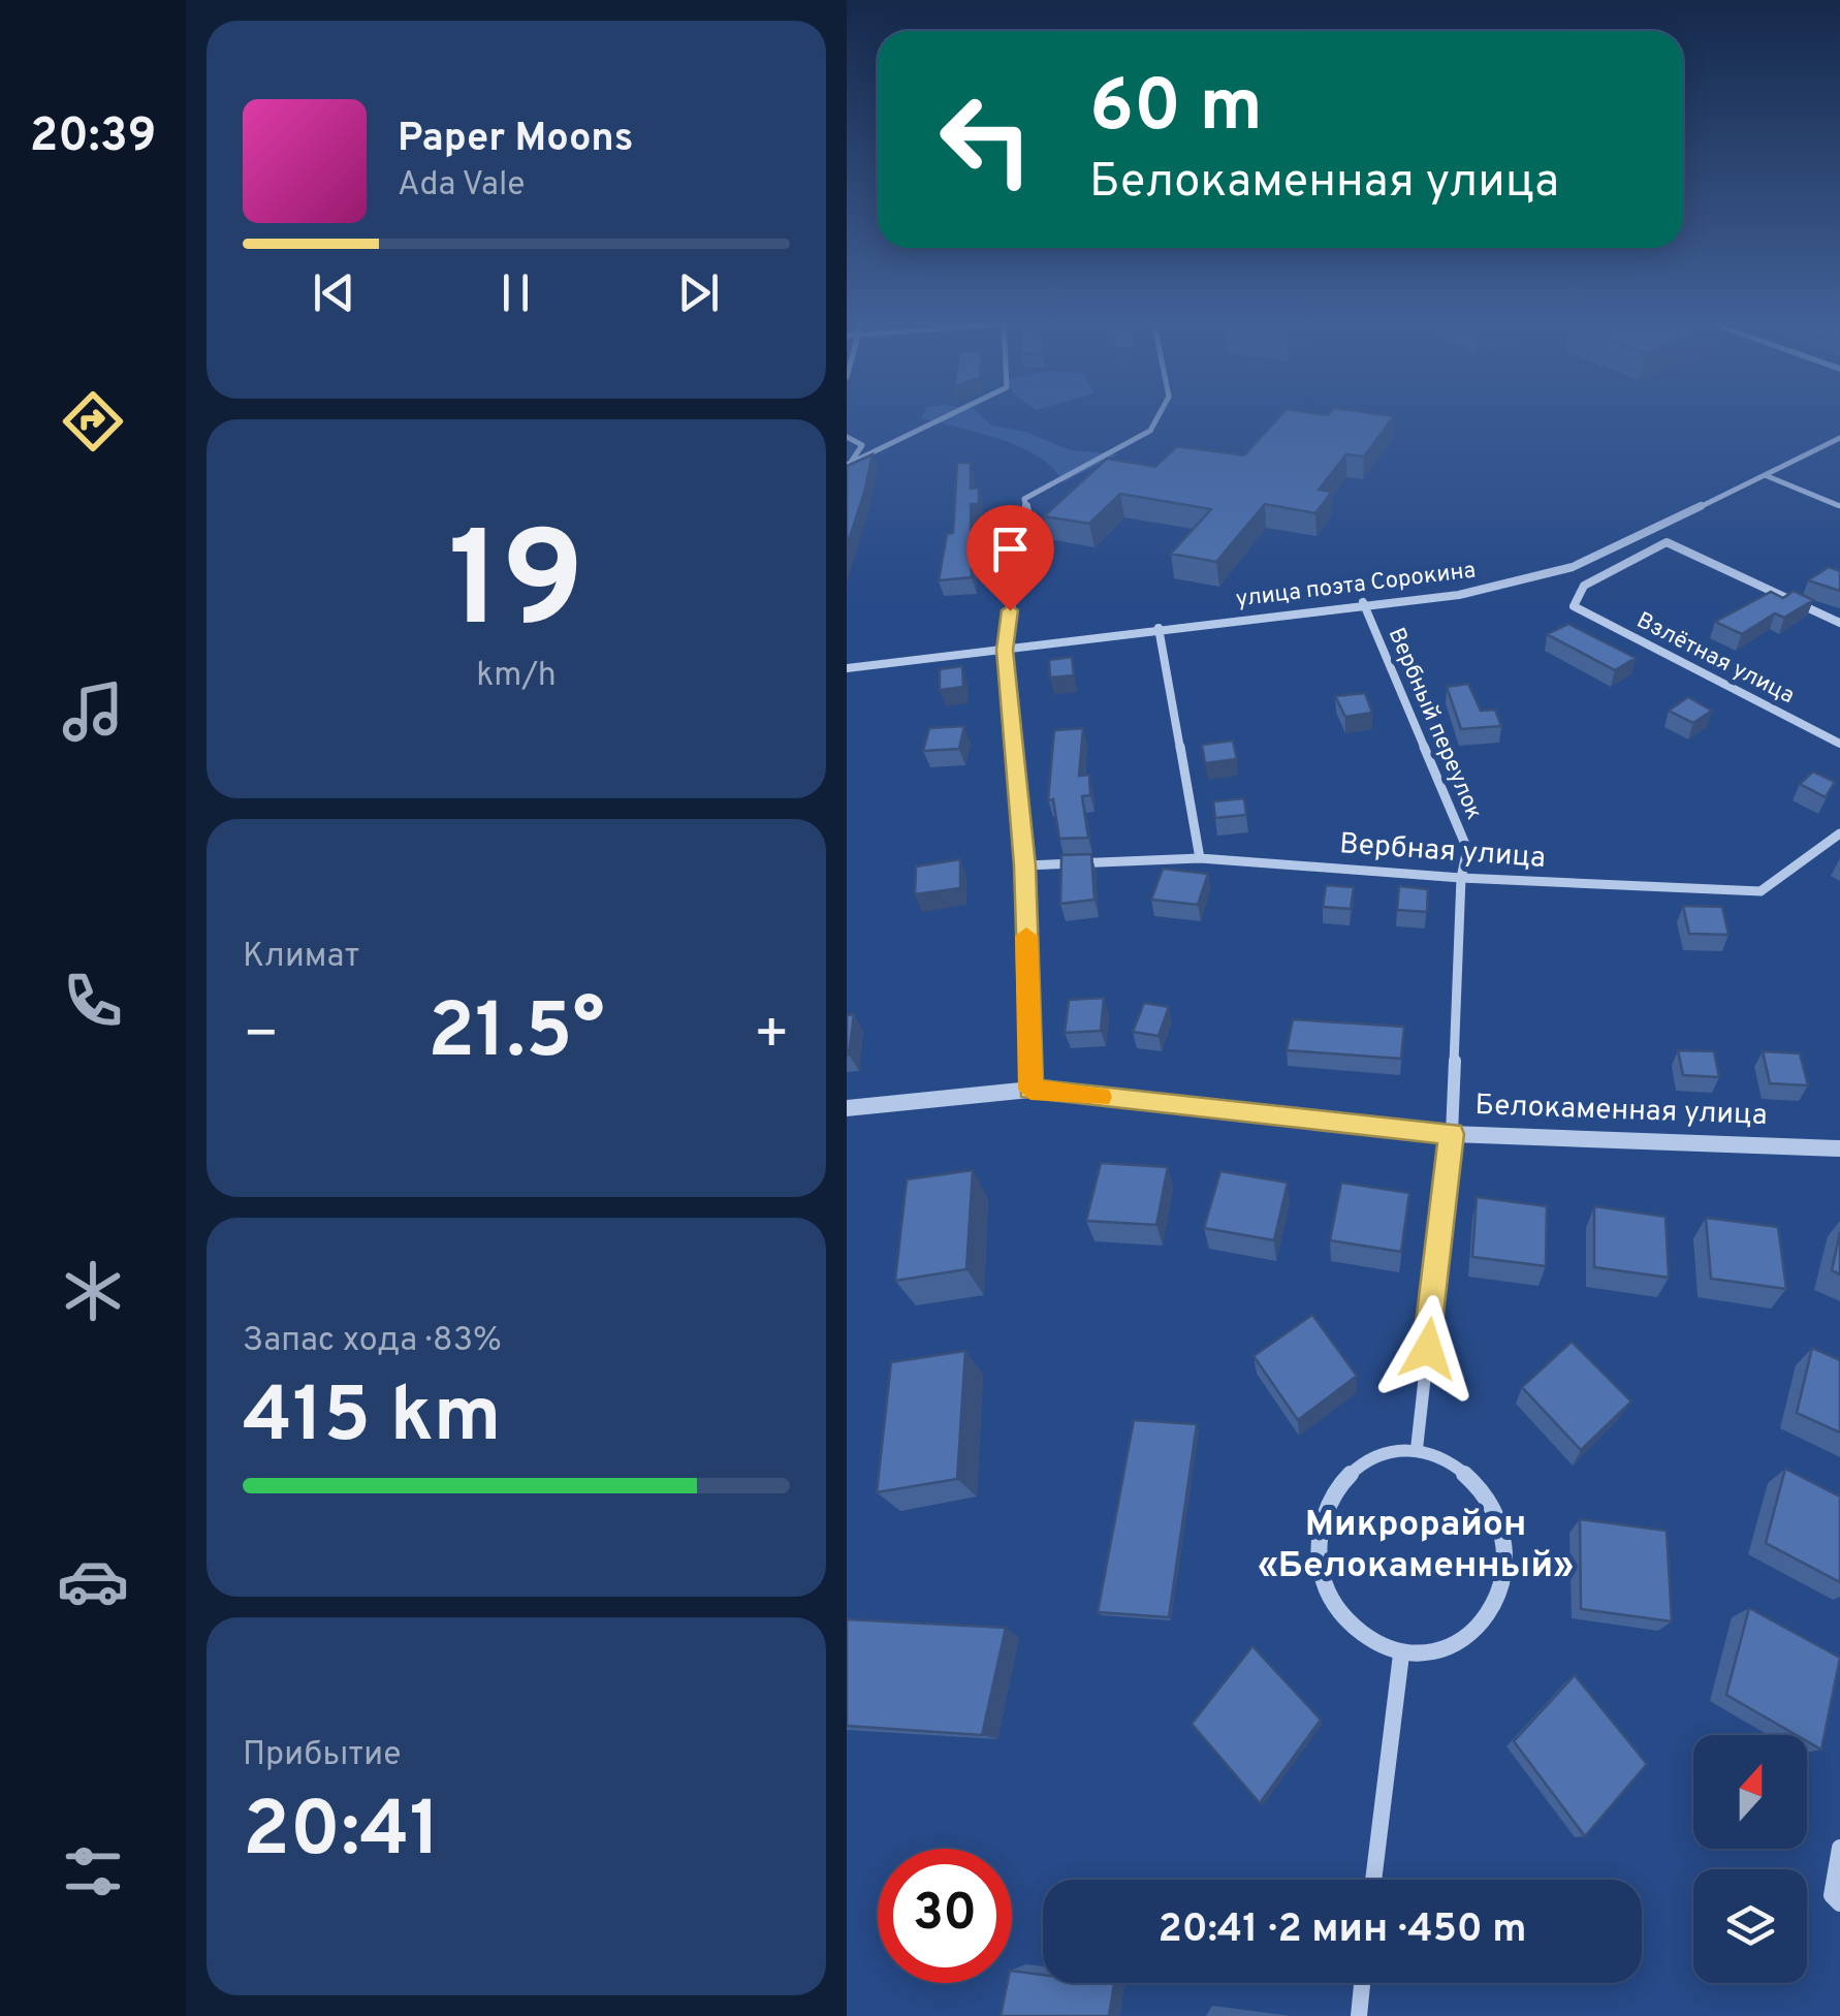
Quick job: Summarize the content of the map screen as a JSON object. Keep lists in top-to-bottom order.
{
  "streets": {
    "street": [
      "улица поэта Сорокина",
      "Взлётная улица",
      "Вербный переулок",
      "Вербная улица",
      "Белокаменная улица"
    ]
  },
  "crossings": [
    ["улица поэта Сорокина", "Вербный переулок"],
    ["Вербный переулок", "Вербная улица"]
  ],
  "districts": ["Микрорайон «Белокаменный»"],
  "north": "top",
  "page": {
    "tabs": "20:39",
    "turn": ["60 m", "Белокаменная улица"],
    "song": ["Paper Moons", "Ada Vale"],
    "tile": [
      ["19", "km/h"],
      "Климат",
      ["Запас хода · 83%", "415 km"],
      ["Прибытие", "20:41"]
    ],
    "heat": ["−", "21.5°", "+"],
    "limit": "30",
    "trip": "20:41 · 2 мин · 450 m"
  }
}
